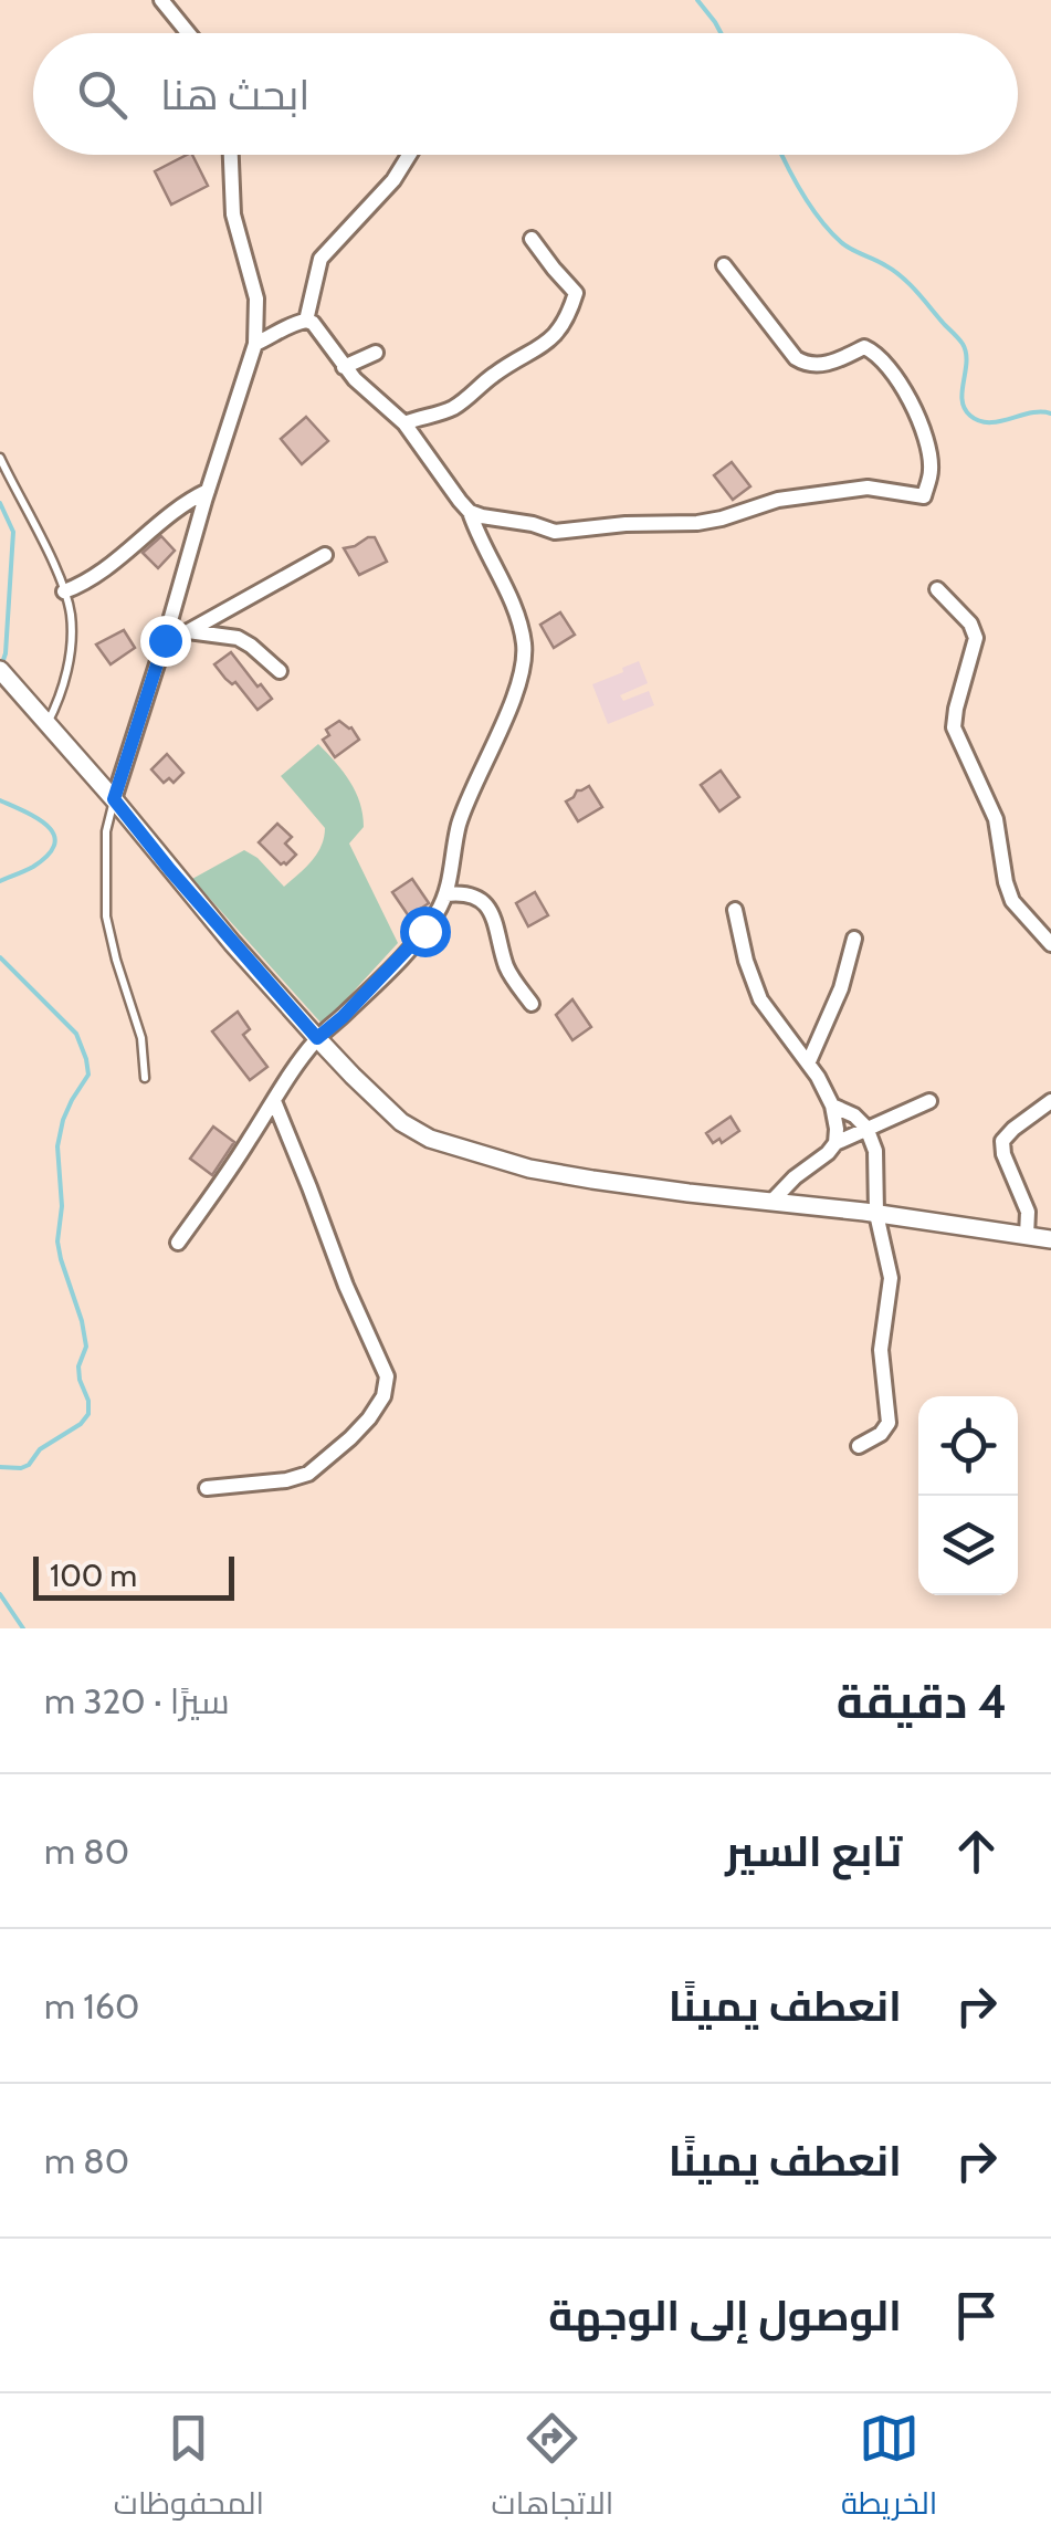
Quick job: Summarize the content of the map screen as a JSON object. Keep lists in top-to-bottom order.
{
  "scale_bar": "100 m",
  "page": {
    "search": "ابحث هنا",
    "scale": "100 m",
    "heading": ["4 دقيقة", "سيرًا · 320 m"],
    "list": [
      ["تابع السير", "80 m"],
      ["انعطف يمينًا", "160 m"],
      ["انعطف يمينًا", "80 m"],
      "الوصول إلى الوجهة"
    ],
    "nav": ["الخريطة", "الاتجاهات", "المحفوظات"]
  }
}
